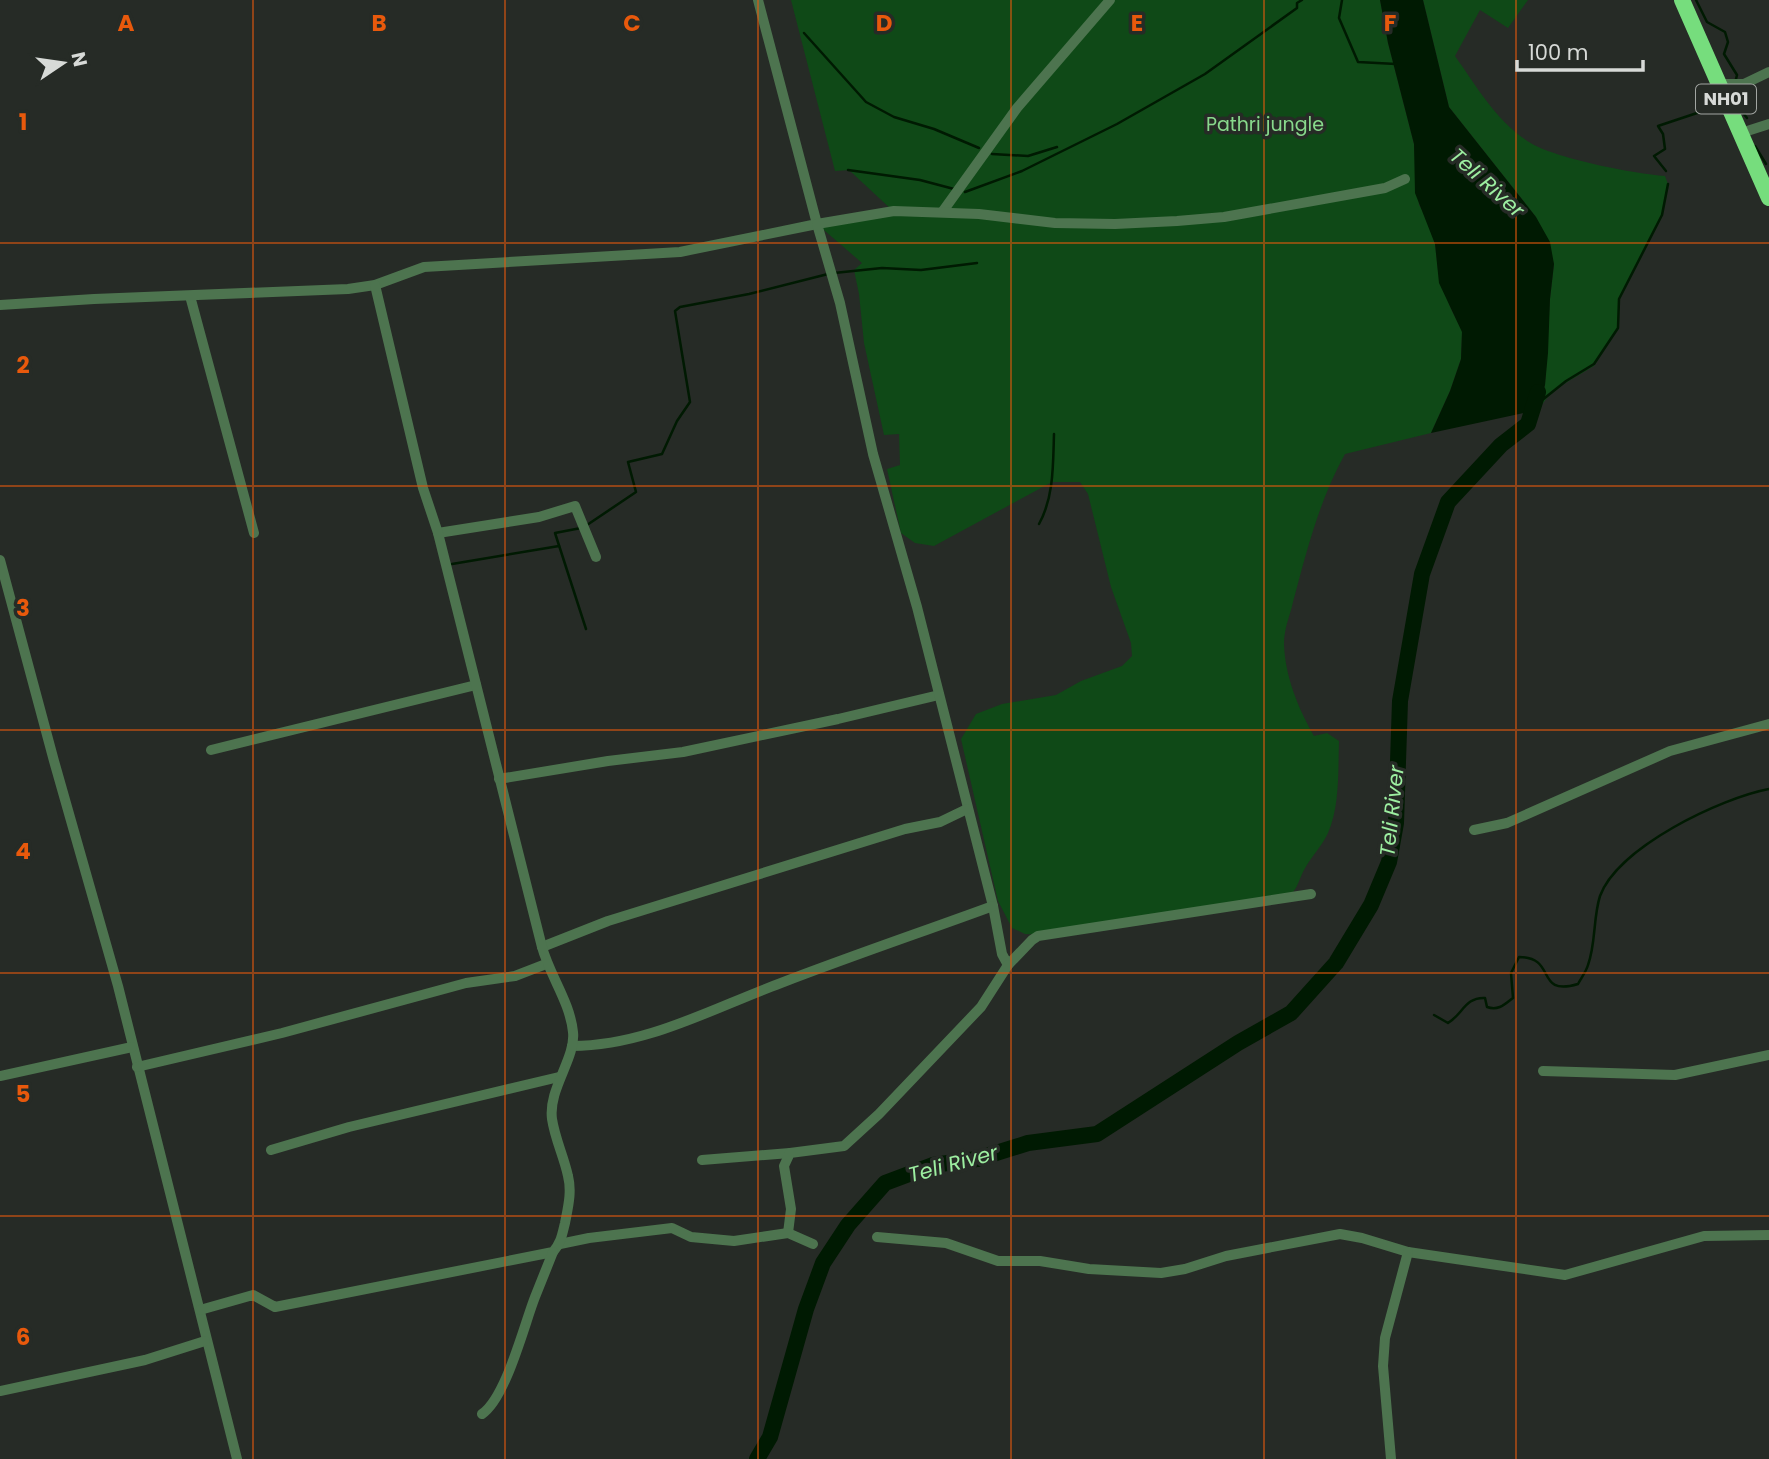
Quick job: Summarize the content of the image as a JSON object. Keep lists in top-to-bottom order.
{
  "streets": {
    "highway": ["NH01"]
  },
  "water": ["Teli River"],
  "parks": ["Pathri jungle"],
  "scale_bar": "100 m",
  "north": "right",
  "grid": {
    "columns": [
      "A",
      "B",
      "C",
      "D",
      "E",
      "F"
    ],
    "rows": [
      "1",
      "2",
      "3",
      "4",
      "5",
      "6"
    ]
  }
}
